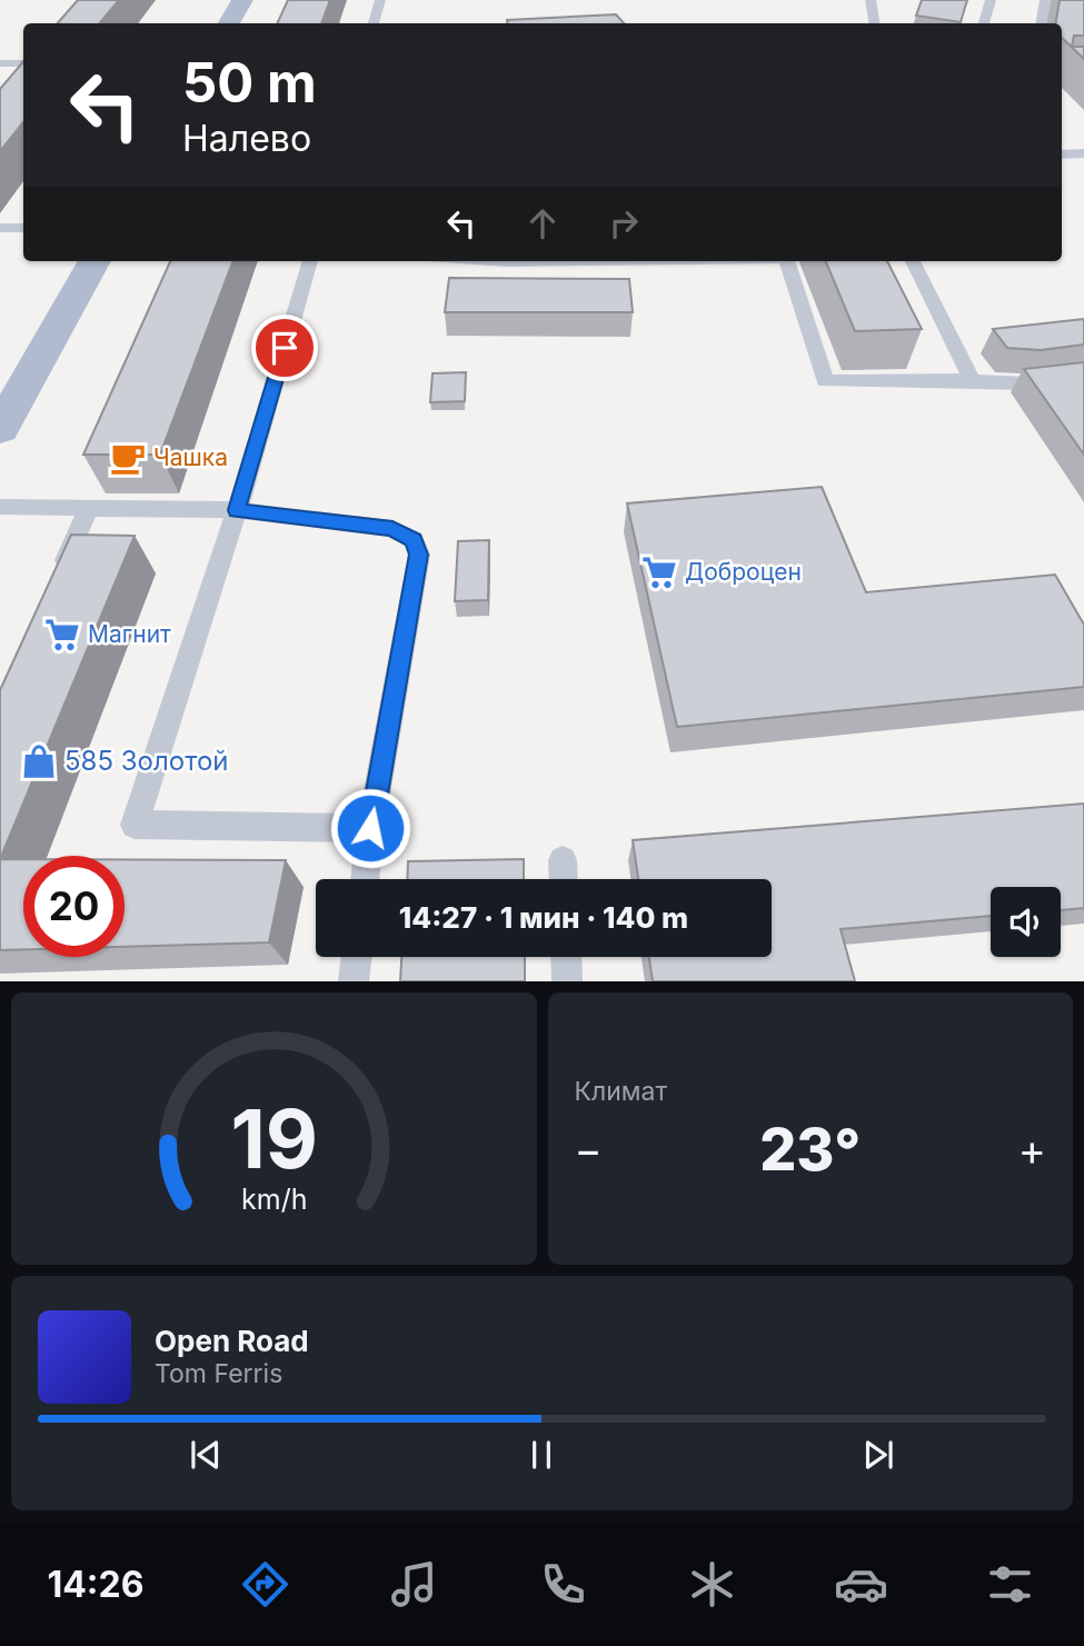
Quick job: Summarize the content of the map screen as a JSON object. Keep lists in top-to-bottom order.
{
  "places": {
    "cafe": ["Чашка"],
    "supermarket": ["Доброцен", "Магнит"],
    "shop": ["585 Золотой"]
  },
  "page": {
    "turn": ["50 m", "Налево"],
    "limit": "20",
    "trip": "14:27 · 1 мин · 140 m",
    "tile": "Климат",
    "heat": ["−", "23°", "+"],
    "song": ["Open Road", "Tom Ferris"],
    "tabs": "14:26",
    "gauge": ["19", "km/h"]
  }
}
